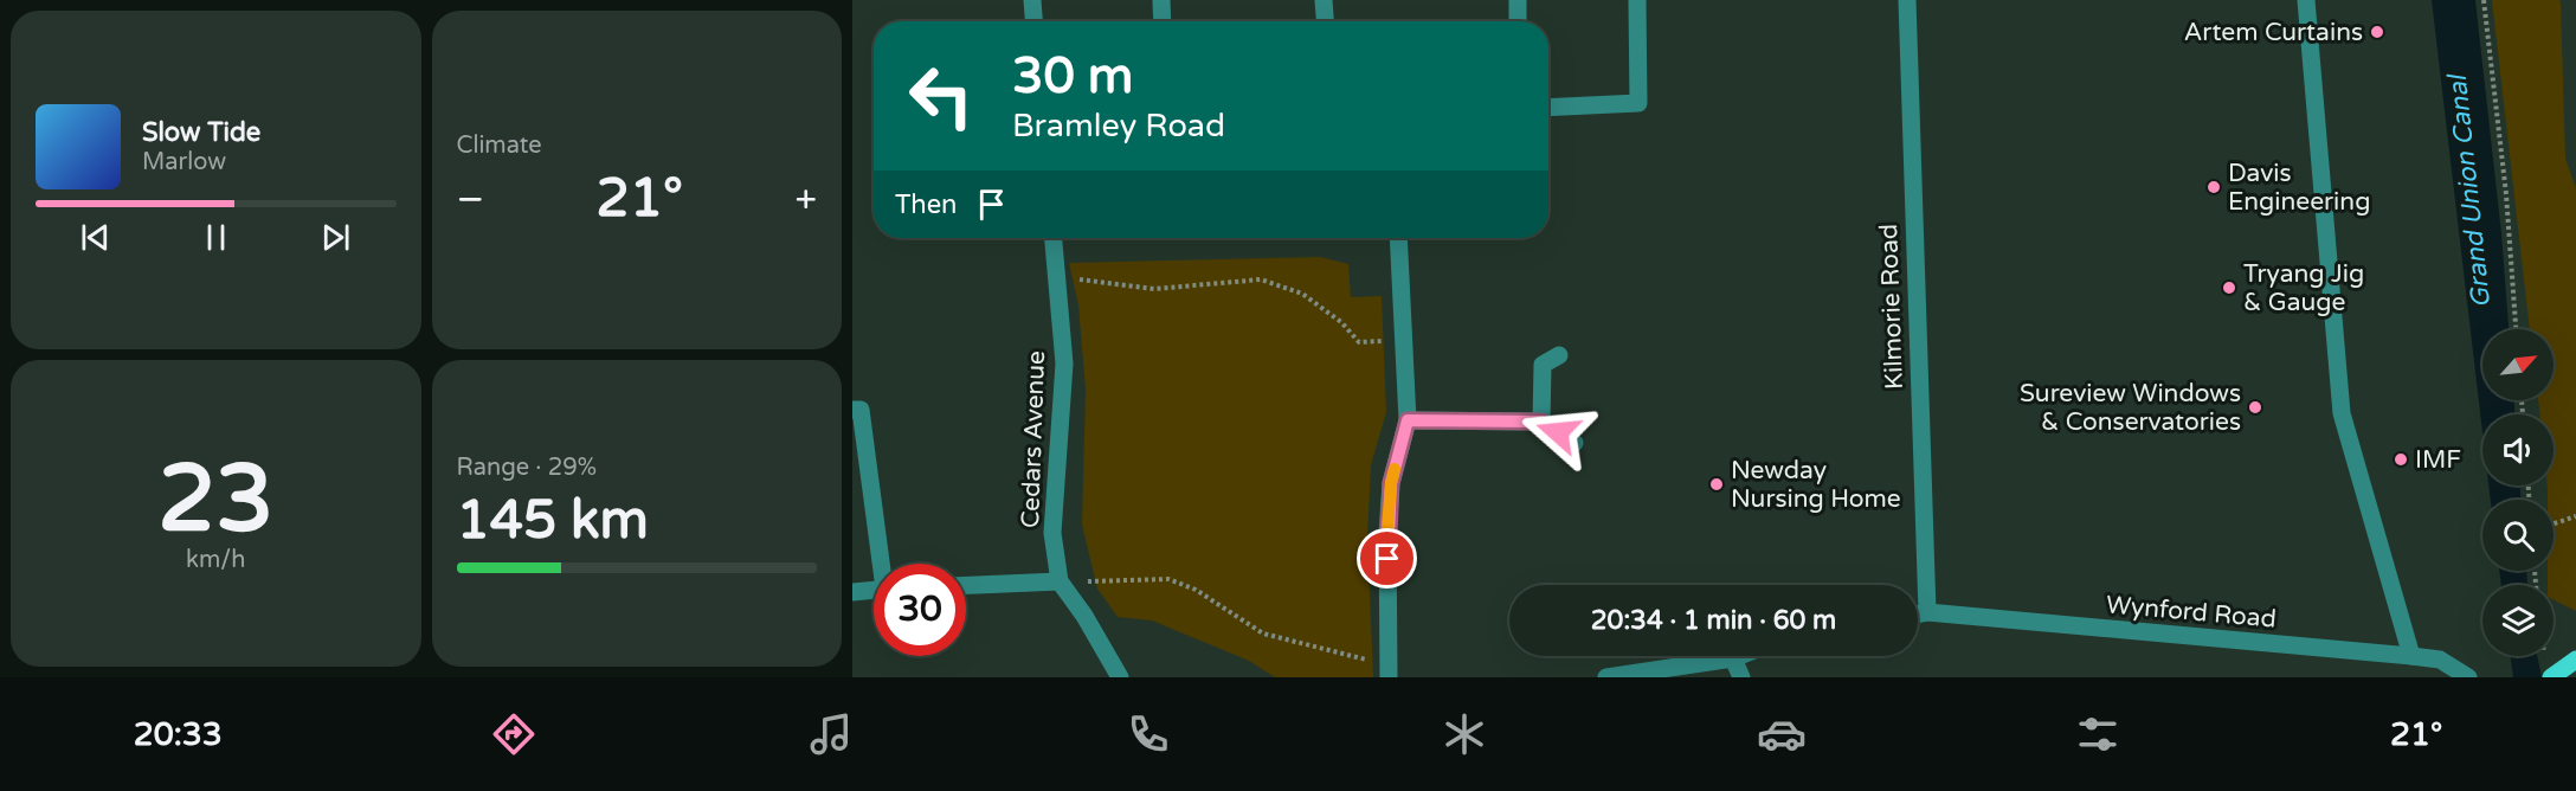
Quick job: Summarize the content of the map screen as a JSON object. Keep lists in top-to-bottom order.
{
  "streets": {
    "street": ["Kilmorie Road", "Cedars Avenue", "Wynford Road"]
  },
  "crossings": [
    ["Kilmorie Road", "Wynford Road"]
  ],
  "water": ["Grand Union Canal"],
  "places": [
    "Artem Curtains",
    "Davis Engineering",
    "Tryang Jig & Gauge",
    "Sureview Windows & Conservatories",
    "IMF",
    "Newday Nursing Home"
  ],
  "north": "top right",
  "page": {
    "tile": [
      "Climate",
      ["23", "km/h"],
      ["Range · 29%", "145 km"]
    ],
    "turn": ["30 m", "Bramley Road"],
    "song": ["Slow Tide", "Marlow"],
    "heat": ["−", "21°", "+"],
    "then": "Then",
    "limit": "30",
    "trip": "20:34 · 1 min · 60 m",
    "tabs": ["20:33", "21°"]
  }
}
